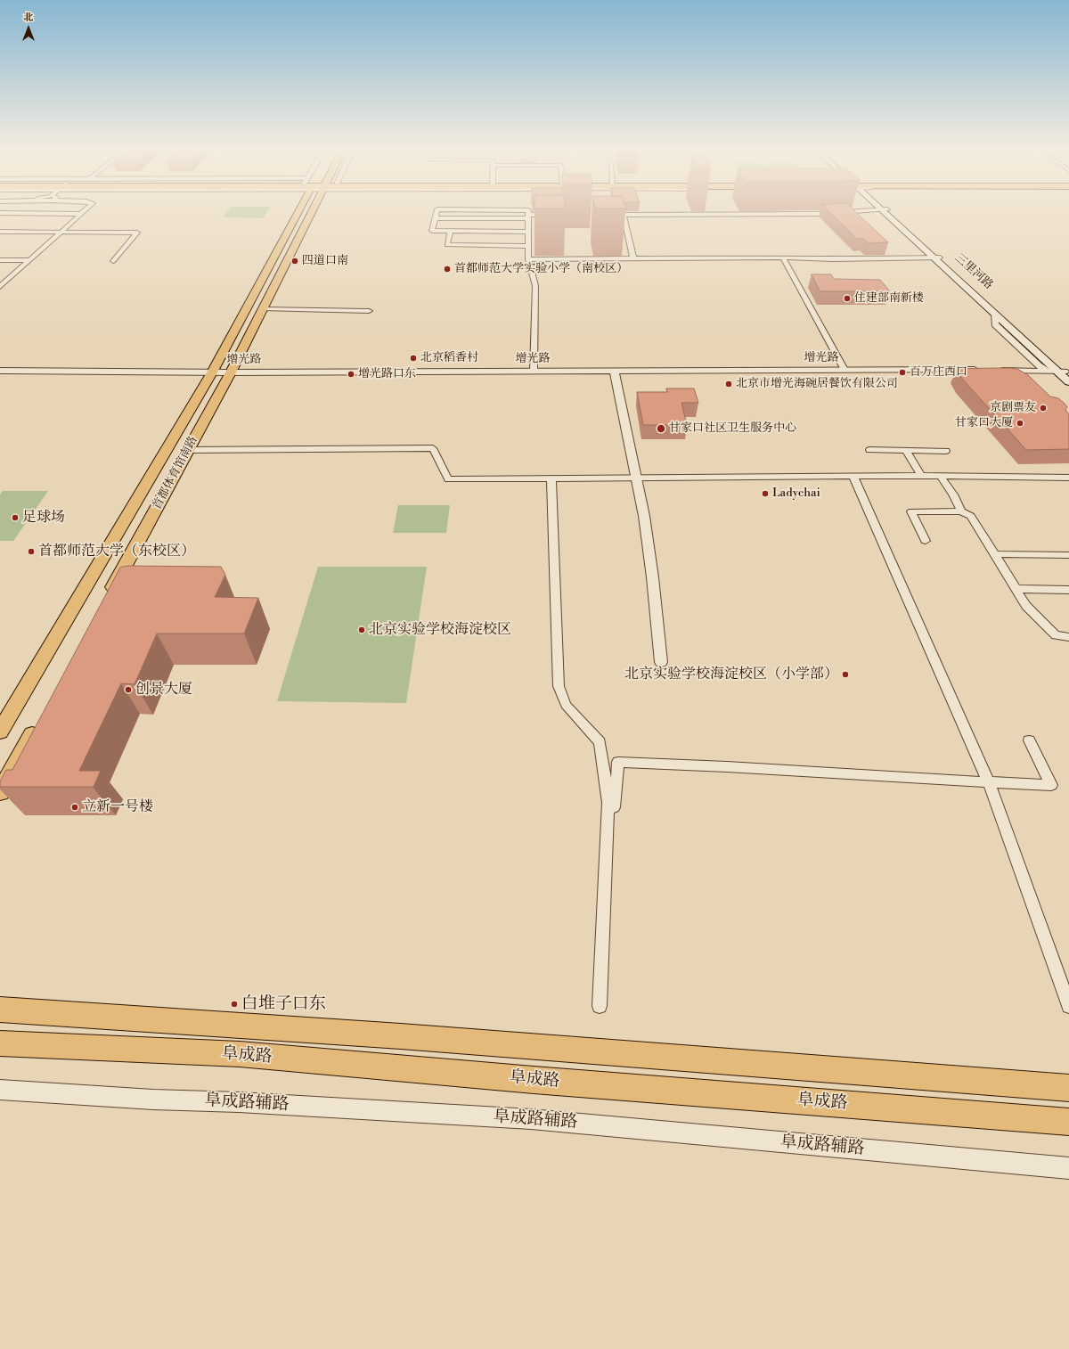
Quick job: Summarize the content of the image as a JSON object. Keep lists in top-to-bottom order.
{
  "streets": {
    "highway": ["阜成路"],
    "main road": ["三里河路", "首都体育馆南路"],
    "street": ["增光路", "阜成路辅路"]
  },
  "crossings": [
    ["三里河路", "增光路"],
    ["增光路", "首都体育馆南路"]
  ],
  "places": [
    "四道口南",
    "首都师范大学实验小学（南校区）",
    "住建部南新楼",
    "北京稻香村",
    "百万庄西口",
    "增光路口东",
    "北京市增光海碗居餐饮有限公司",
    "京剧票友",
    "甘家口大厦",
    "甘家口社区卫生服务中心",
    "Ladychai",
    "足球场",
    "首都师范大学（东校区）",
    "北京实验学校海淀校区",
    "北京实验学校海淀校区（小学部）",
    "创景大厦",
    "立新一号楼",
    "白堆子口东"
  ],
  "north": "top"
}
